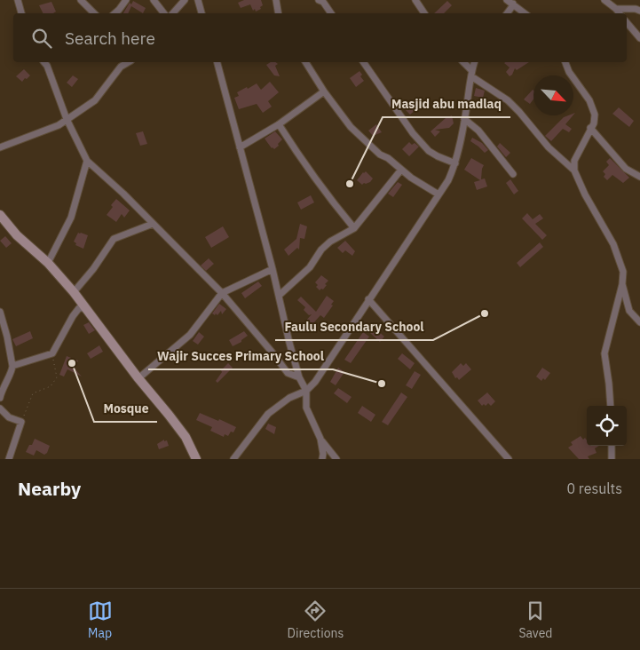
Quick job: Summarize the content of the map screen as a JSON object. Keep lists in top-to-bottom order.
{
  "places": [
    "Masjid abu madlaq",
    "Faulu Secondary School",
    "Mosque",
    "Wajir Succes Primary School"
  ],
  "north": "bottom right",
  "page": {
    "search": "Search here",
    "heading": ["Nearby", "0 results"],
    "nav": ["Map", "Directions", "Saved"]
  }
}
